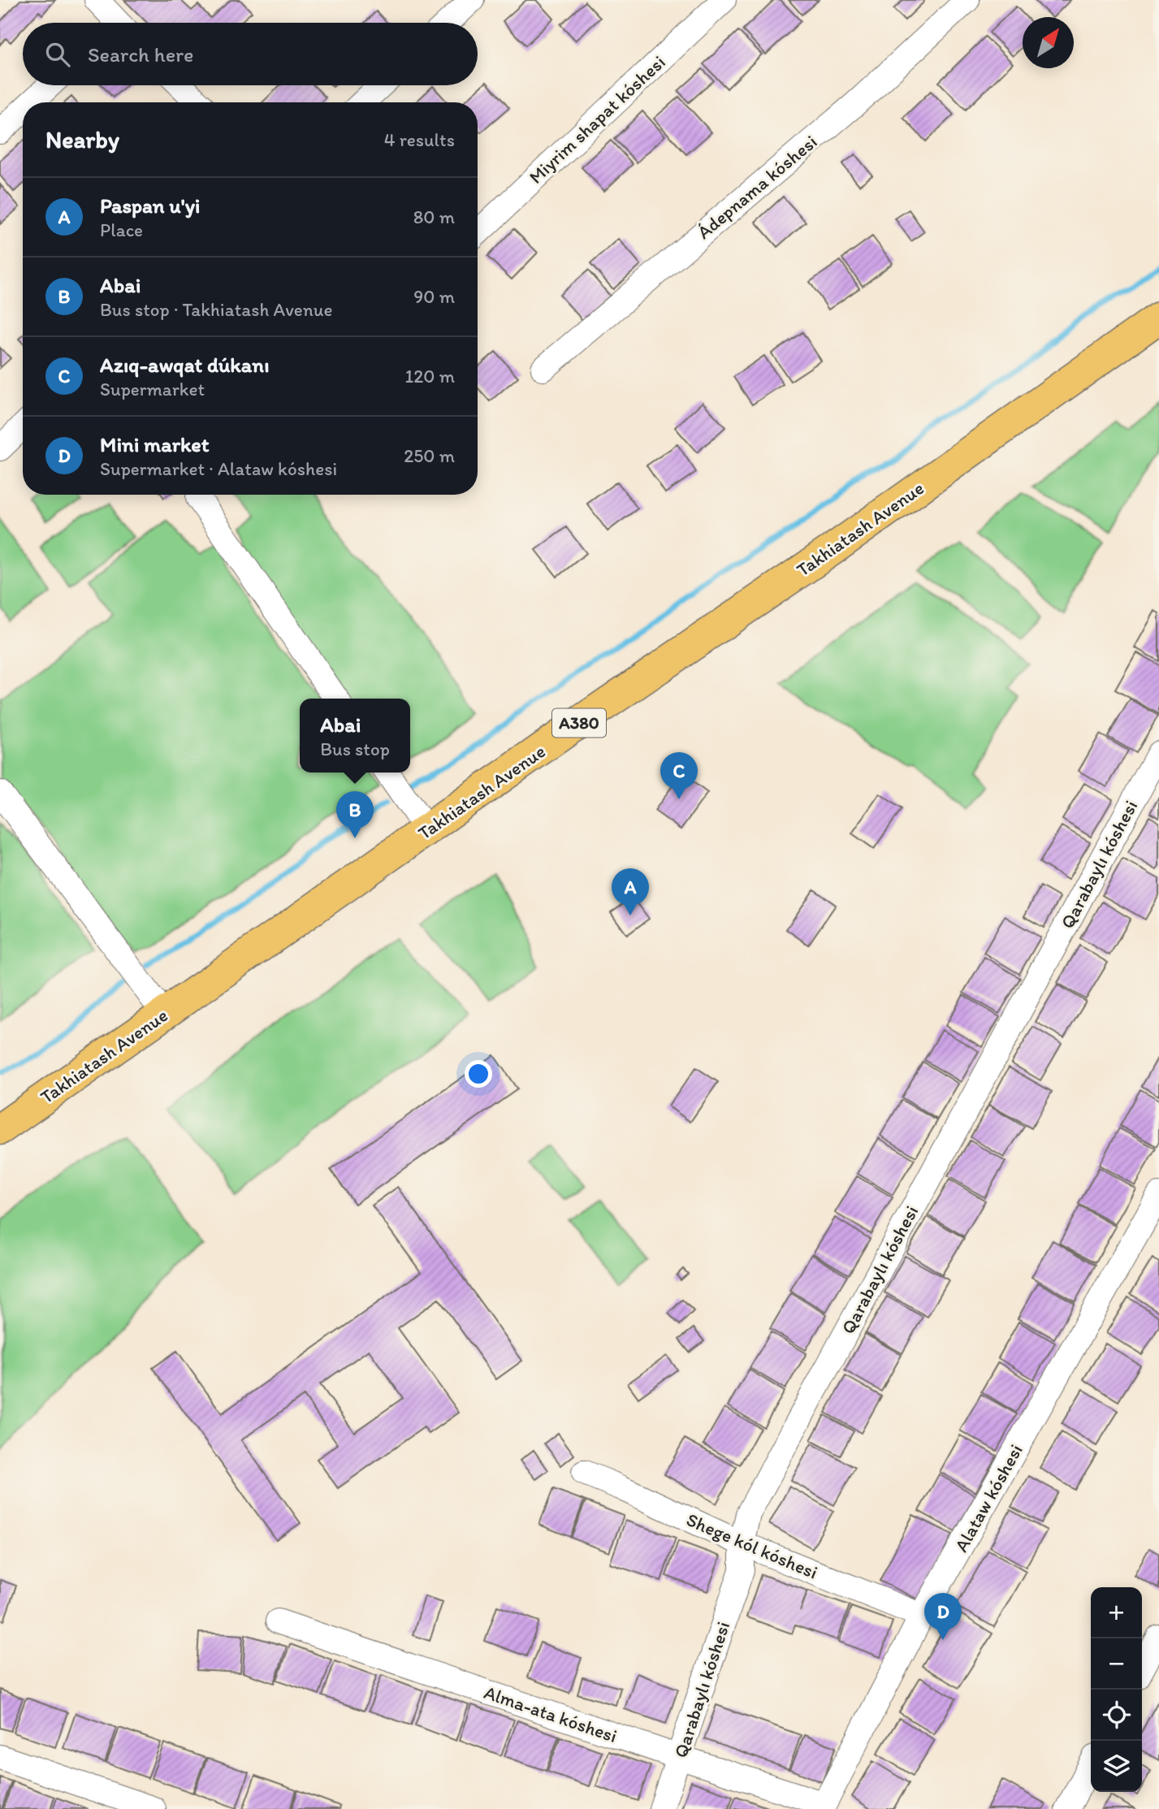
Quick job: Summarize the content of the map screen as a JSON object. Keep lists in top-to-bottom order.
{
  "streets": {
    "highway": ["Takhiatash Avenue", "A380"],
    "street": [
      "Miyrim shapat kóshesi",
      "Ádepnama kóshesi",
      "Qarabaylı kóshesi",
      "Alataw kóshesi",
      "Shege kól kóshesi",
      "Alma-ata kóshesi"
    ]
  },
  "crossings": [
    ["Qarabaylı kóshesi", "Shege kól kóshesi"],
    ["Qarabaylı kóshesi", "Alma-ata kóshesi"],
    ["Alataw kóshesi", "Shege kól kóshesi"],
    ["Alataw kóshesi", "Alma-ata kóshesi"]
  ],
  "north": "top right",
  "page": {
    "search": "Search here",
    "heading": ["Nearby", "4 results"],
    "list": [
      {
        "mark": "A",
        "name": "Paspan u'yi",
        "note": "Place",
        "value": "80 m"
      },
      {
        "mark": "B",
        "name": "Abai",
        "note": "Bus stop · Takhiatash Avenue",
        "value": "90 m"
      },
      {
        "mark": "C",
        "name": "Azıq-awqat dúkanı",
        "note": "Supermarket",
        "value": "120 m"
      },
      {
        "mark": "D",
        "name": "Mini market",
        "note": "Supermarket · Alataw kóshesi",
        "value": "250 m"
      }
    ],
    "popup": ["Abai", "Bus stop"],
    "pins": [
      "C",
      "B",
      "A",
      "D"
    ],
    "map_buttons": ["+", "−"]
  }
}
